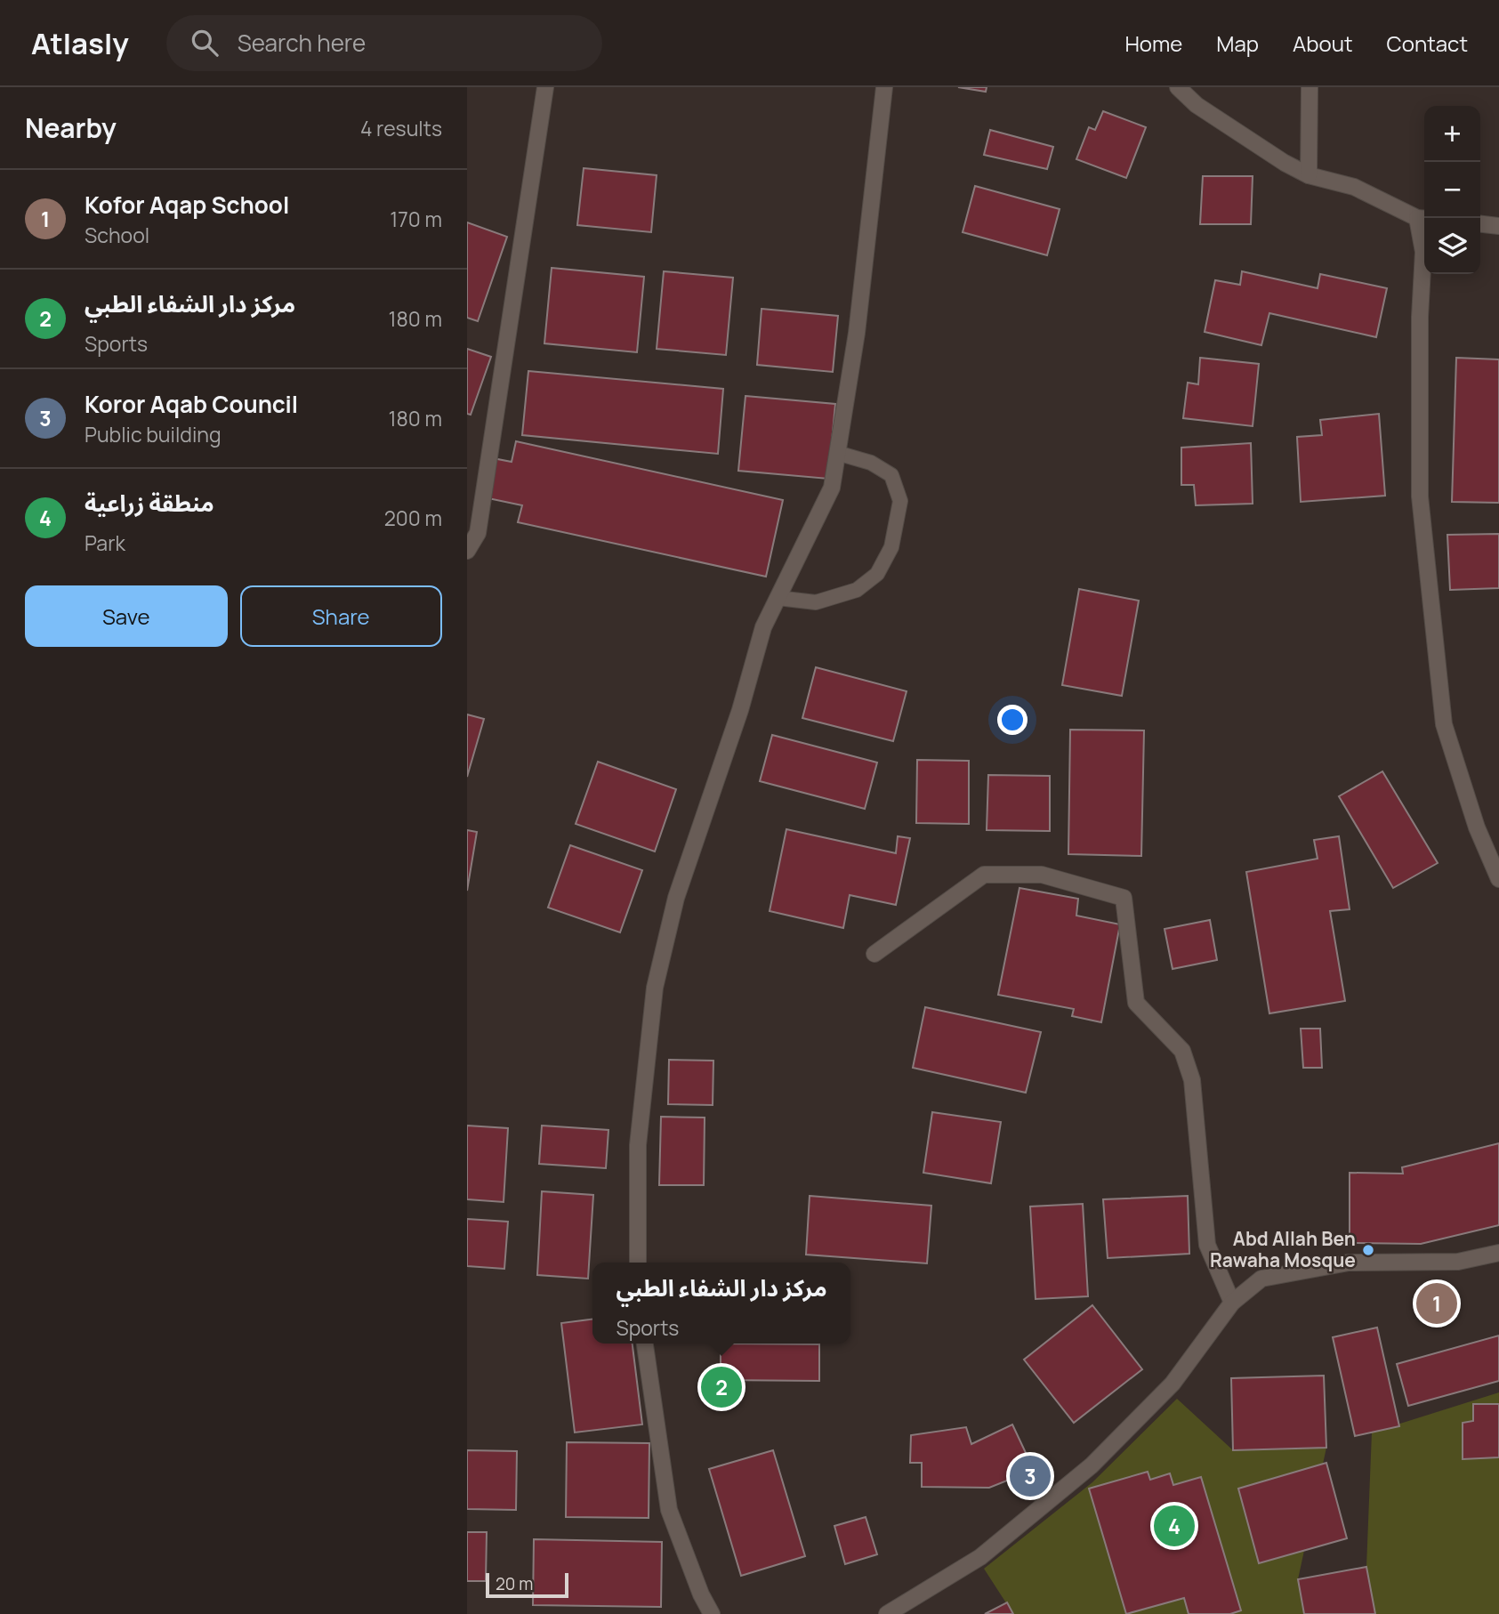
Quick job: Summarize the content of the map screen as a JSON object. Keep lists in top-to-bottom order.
{
  "places": ["Abd Allah Ben Rawaha Mosque"],
  "scale_bar": "20 m",
  "page": {
    "header": "Atlasly",
    "search": "Search here",
    "nav": [
      "Home",
      "Map",
      "About",
      "Contact"
    ],
    "heading": ["Nearby", "4 results"],
    "map_buttons": ["+", "−"],
    "list": [
      {
        "mark": "1",
        "name": "Kofor Aqap School",
        "note": "School",
        "value": "170 m"
      },
      {
        "mark": "2",
        "name": "مركز دار الشفاء الطبي",
        "note": "Sports",
        "value": "180 m"
      },
      {
        "mark": "3",
        "name": "Koror Aqab Council",
        "note": "Public building",
        "value": "180 m"
      },
      {
        "mark": "4",
        "name": "منطقة زراعية",
        "note": "Park",
        "value": "200 m"
      }
    ],
    "buttons": ["Save", "Share"],
    "popup": ["مركز دار الشفاء الطبي", "Sports"],
    "pins": [
      "1",
      "2",
      "3",
      "4"
    ],
    "scale": "20 m"
  }
}
